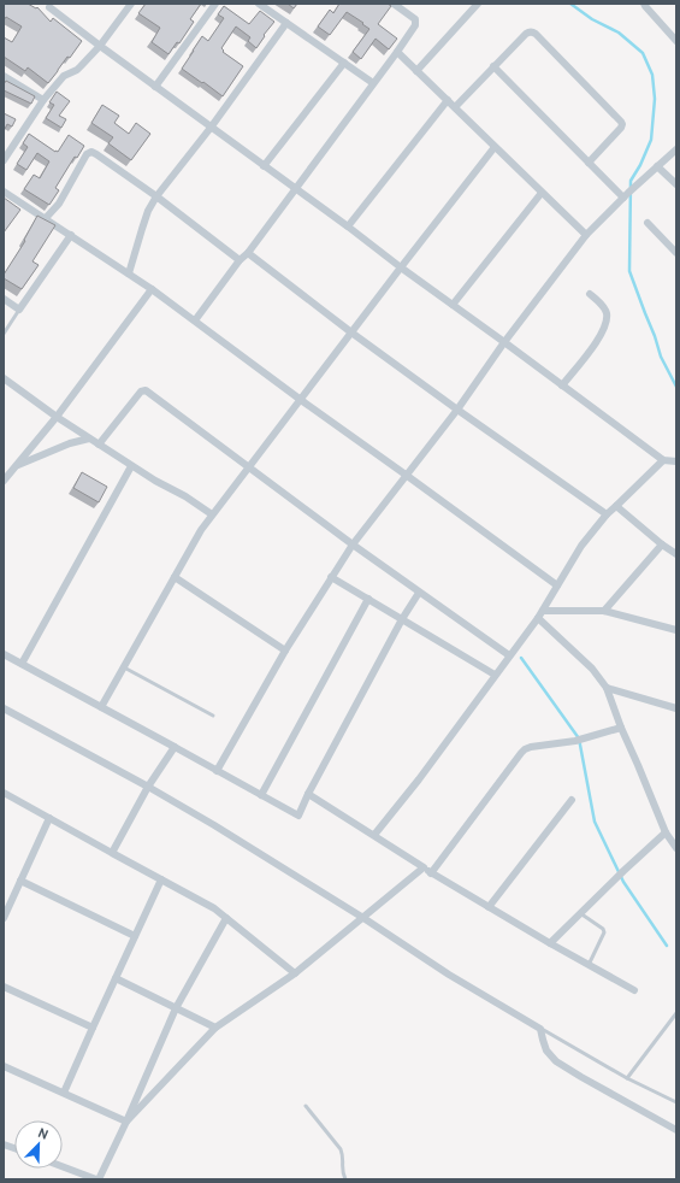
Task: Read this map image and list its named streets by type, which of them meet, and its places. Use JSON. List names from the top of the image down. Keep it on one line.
{"north":"top right"}
